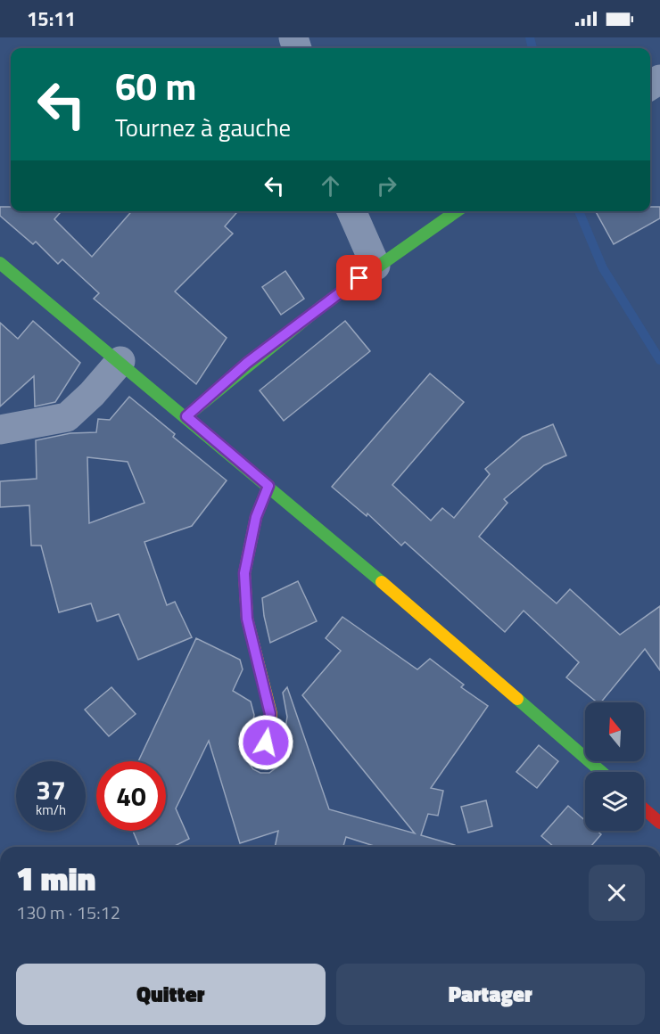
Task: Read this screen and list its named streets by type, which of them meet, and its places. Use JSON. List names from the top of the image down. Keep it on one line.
{"north":"top","page":{"status":"15:11","turn":["60 m","Tournez à gauche"],"speed":"37 km/h","limit":"40","heading":["1 min","130 m · 15:12"],"buttons":["Quitter","Partager"]}}
